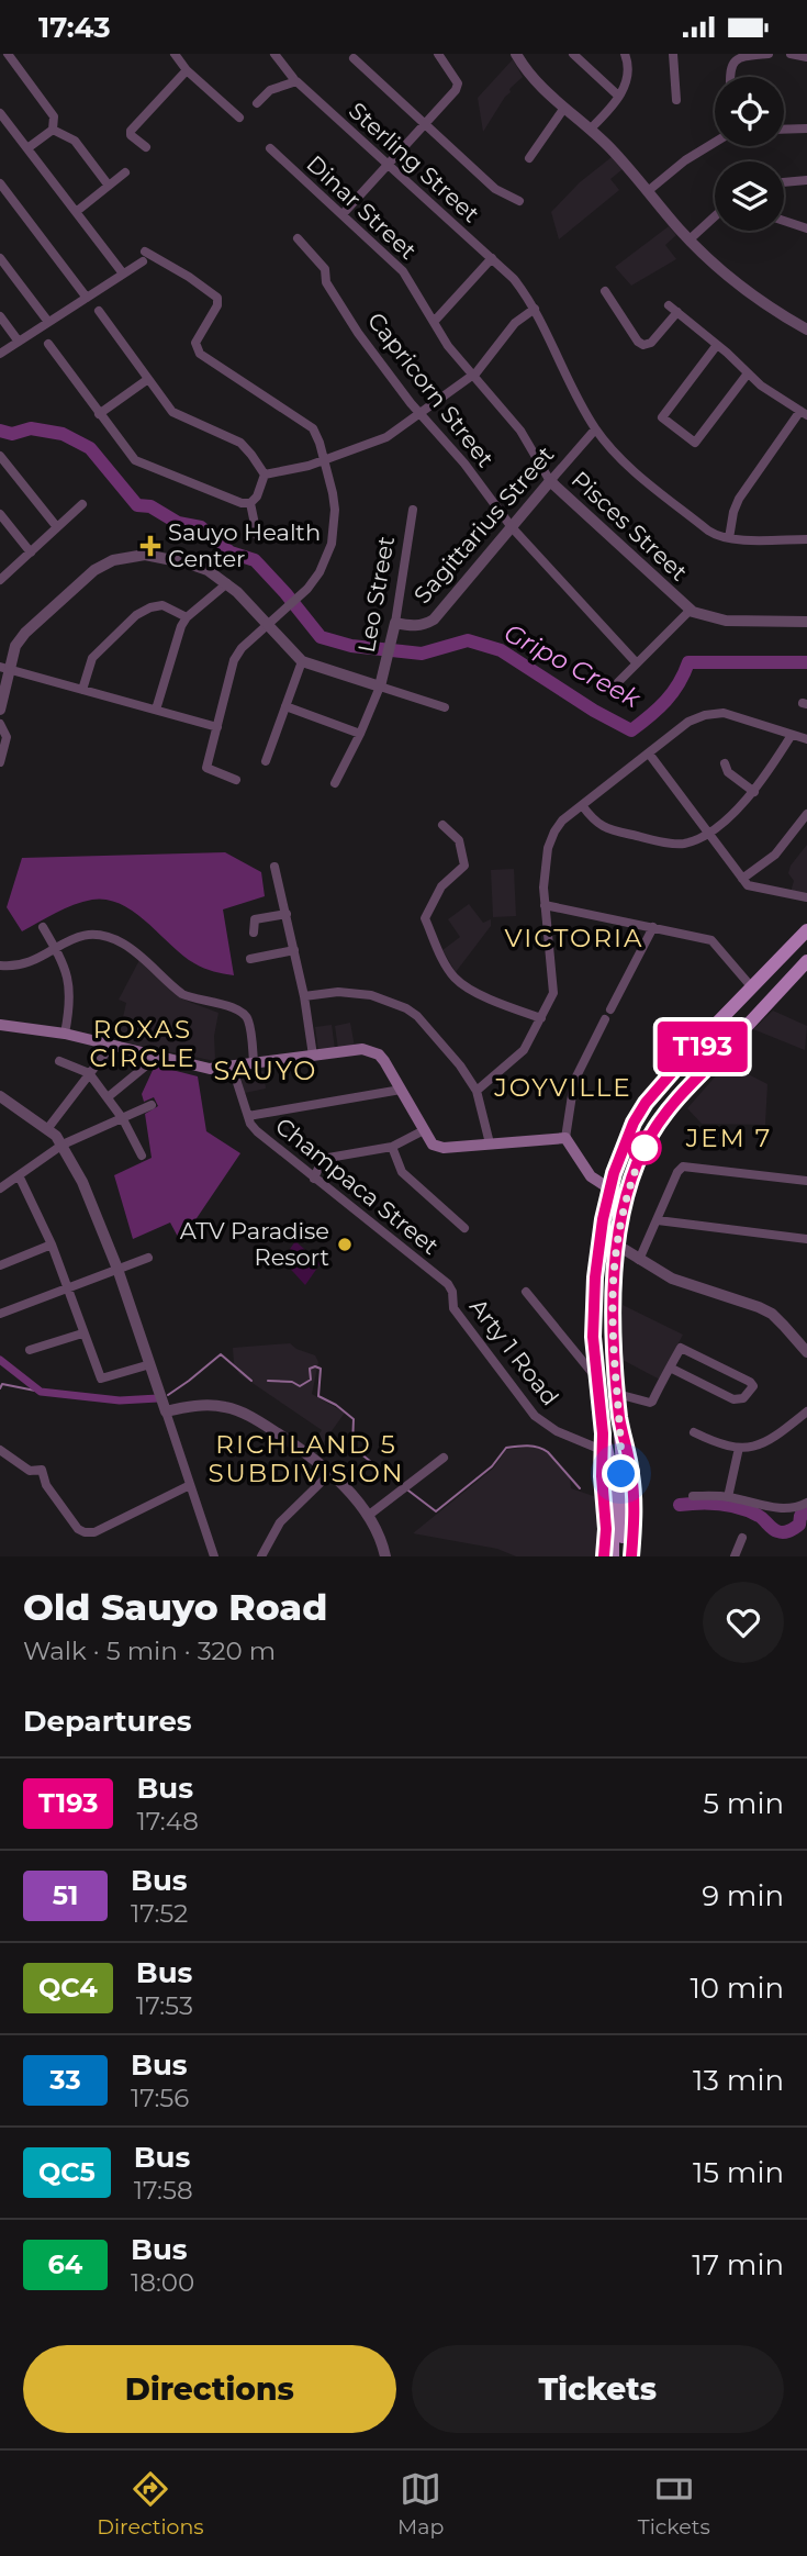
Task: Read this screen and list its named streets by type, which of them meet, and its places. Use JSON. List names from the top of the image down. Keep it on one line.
{"streets":{"street":["Sterling Street","Dinar Street","Capricorn Street","Sagittarius Street","Pisces Street","Leo Street","Champaca Street","Arty 1 Road"]},"crossings":[["Sterling Street","Sagittarius Street"],["Dinar Street","Pisces Street"],["Capricorn Street","Sagittarius Street"],["Sagittarius Street","Pisces Street"],["Sagittarius Street","Leo Street"],["Champaca Street","Arty 1 Road"]],"districts":["VICTORIA","ROXAS CIRCLE","SAUYO","JOYVILLE","JEM 7","RICHLAND 5 SUBDIVISION"],"water":["Gripo Creek"],"places":{"health":["Sauyo Health Center"],"other":["ATV Paradise Resort"]},"lines":["bus line T193"],"page":{"status":"17:43","on_map":"T193","heading":[["Old Sauyo Road","Walk · 5 min · 320 m"],"Departures"],"list":[{"mark":"T193","name":"Bus","note":"17:48","value":"5 min"},{"mark":"51","name":"Bus","note":"17:52","value":"9 min"},{"mark":"QC4","name":"Bus","note":"17:53","value":"10 min"},{"mark":"33","name":"Bus","note":"17:56","value":"13 min"},{"mark":"QC5","name":"Bus","note":"17:58","value":"15 min"},{"mark":"64","name":"Bus","note":"18:00","value":"17 min"}],"buttons":["Directions","Tickets"],"tabs":["Directions","Map","Tickets"]}}
